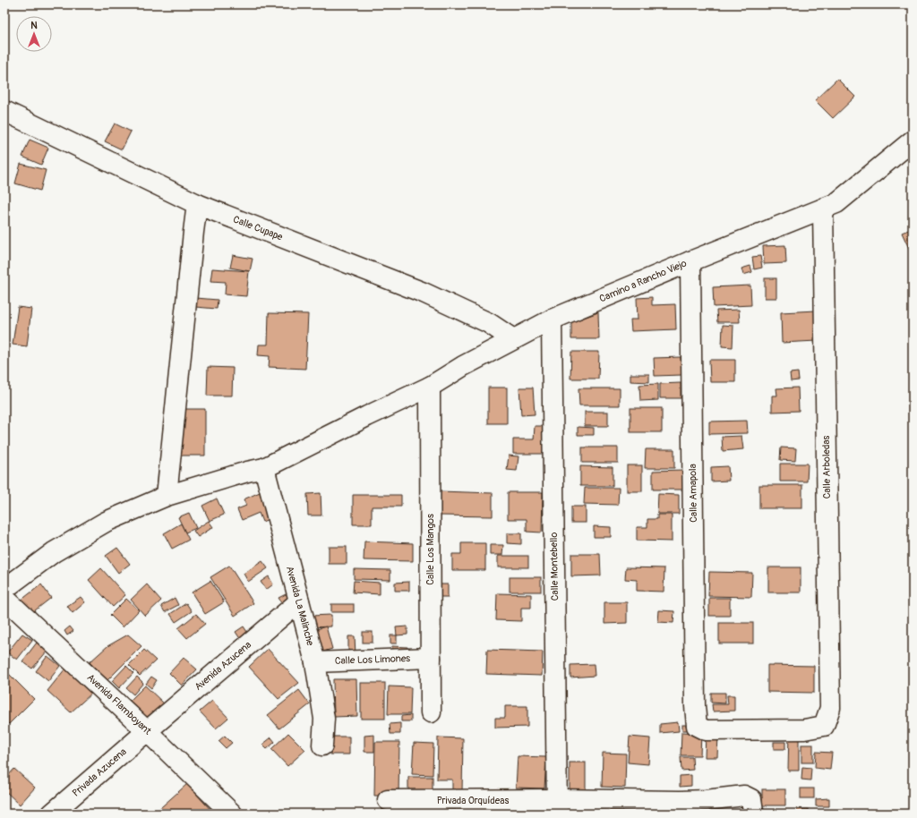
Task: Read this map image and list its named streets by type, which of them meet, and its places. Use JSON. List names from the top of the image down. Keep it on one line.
{"streets":{"street":["Calle Cupape","Camino a Rancho Viejo","Calle Arboledas","Calle Amapola","Calle Los Mangos","Calle Montebello","Avenida La Malinche","Calle Los Limones","Avenida Azucena","Avenida Flamboyant","Privada Azucena","Privada Orquídeas"]},"crossings":[["Calle Cupape","Camino a Rancho Viejo"],["Camino a Rancho Viejo","Calle Arboledas"],["Camino a Rancho Viejo","Calle Amapola"],["Camino a Rancho Viejo","Calle Los Mangos"],["Camino a Rancho Viejo","Calle Montebello"],["Camino a Rancho Viejo","Avenida La Malinche"],["Calle Arboledas","Calle Amapola"],["Calle Los Mangos","Calle Los Limones"],["Calle Montebello","Privada Orquídeas"],["Avenida La Malinche","Calle Los Limones"],["Avenida La Malinche","Avenida Azucena"],["Avenida Azucena","Avenida Flamboyant"],["Avenida Azucena","Privada Azucena"],["Avenida Flamboyant","Privada Azucena"]],"north":"top"}
